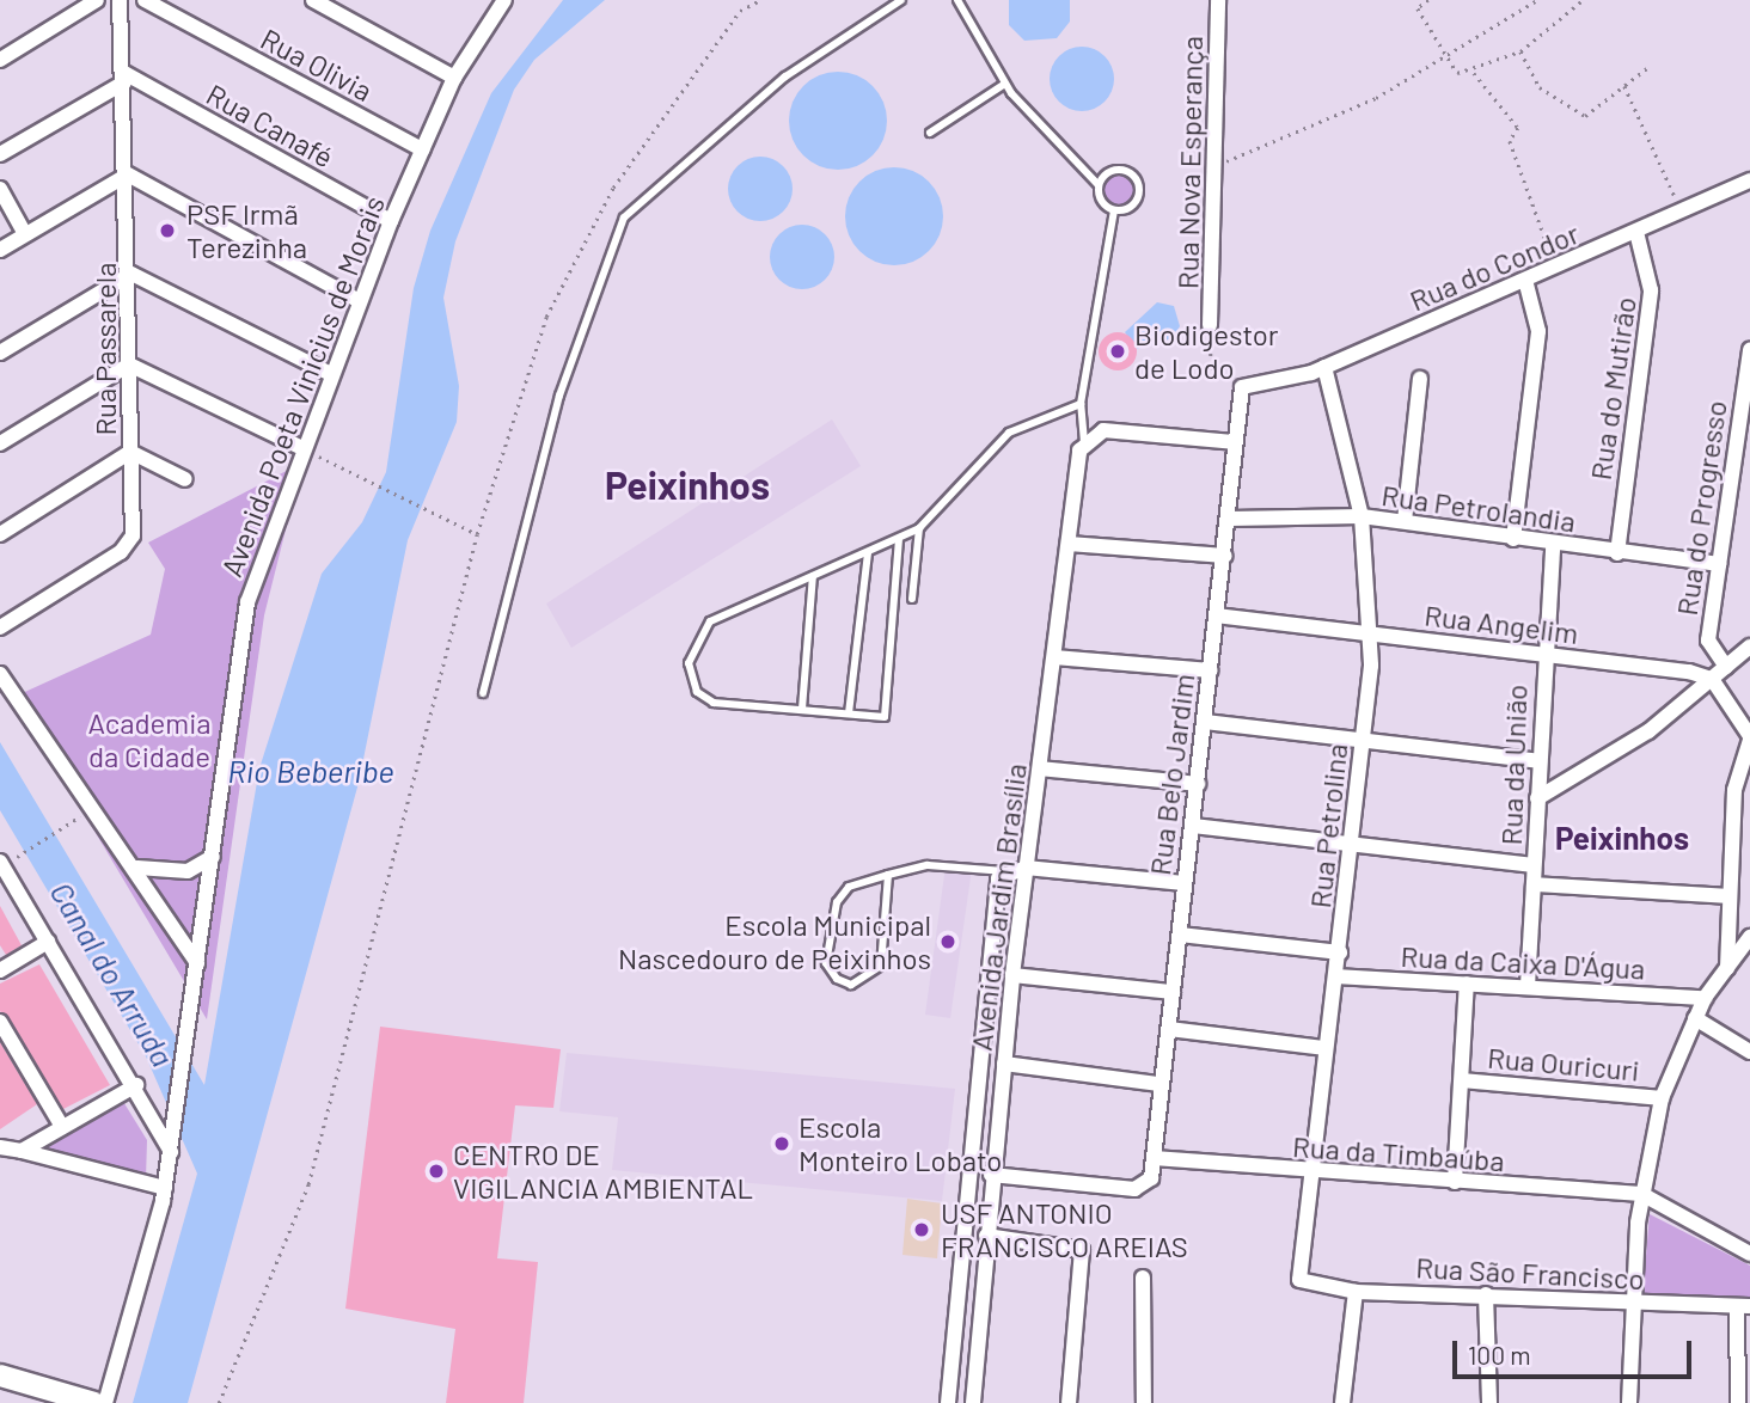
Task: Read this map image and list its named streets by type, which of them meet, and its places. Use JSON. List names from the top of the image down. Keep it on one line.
{"streets":{"street":["Rua Olivia","Rua Canafé","Rua Nova Esperança","Rua do Condor","Rua Passarela","Avenida Poeta Vinicius de Morais","Rua do Mutirão","Rua Petrolandia","Rua do Progresso","Rua Angelim","Rua da União","Rua Belo Jardim","Rua Petrolina","Avenida Jardim Brasília","Rua da Caixa D'Água","Rua Ouricuri","Rua da Timbaúba","Rua São Francisco"]},"crossings":[["Rua Olivia","Avenida Poeta Vinicius de Morais"],["Rua Canafé","Rua Passarela"],["Rua Canafé","Avenida Poeta Vinicius de Morais"],["Rua do Condor","Rua do Mutirão"],["Rua do Condor","Rua Belo Jardim"],["Rua do Condor","Rua Petrolina"],["Rua do Mutirão","Rua Petrolandia"],["Rua Petrolandia","Rua do Progresso"],["Rua Petrolandia","Rua da União"],["Rua Petrolandia","Rua Belo Jardim"],["Rua Petrolandia","Rua Petrolina"],["Rua Angelim","Rua da União"],["Rua Angelim","Rua Belo Jardim"],["Rua Angelim","Rua Petrolina"],["Rua da União","Rua da Caixa D'Água"],["Rua Belo Jardim","Avenida Jardim Brasília"],["Rua Belo Jardim","Rua da Timbaúba"],["Rua Petrolina","Rua da Caixa D'Água"],["Rua Petrolina","Rua da Timbaúba"],["Rua Petrolina","Rua São Francisco"]],"districts":["Peixinhos","Peixinhos"],"water":["Rio Beberibe","Canal do Arruda"],"parks":["Academia da Cidade"],"places":["PSF Irmã Terezinha","Biodigestor de Lodo","Escola Municipal Nascedouro de Peixinhos","Escola Monteiro Lobato","CENTRO DE VIGILANCIA AMBIENTAL","USF ANTONIO FRANCISCO AREIAS"],"scale_bar":"100 m"}
